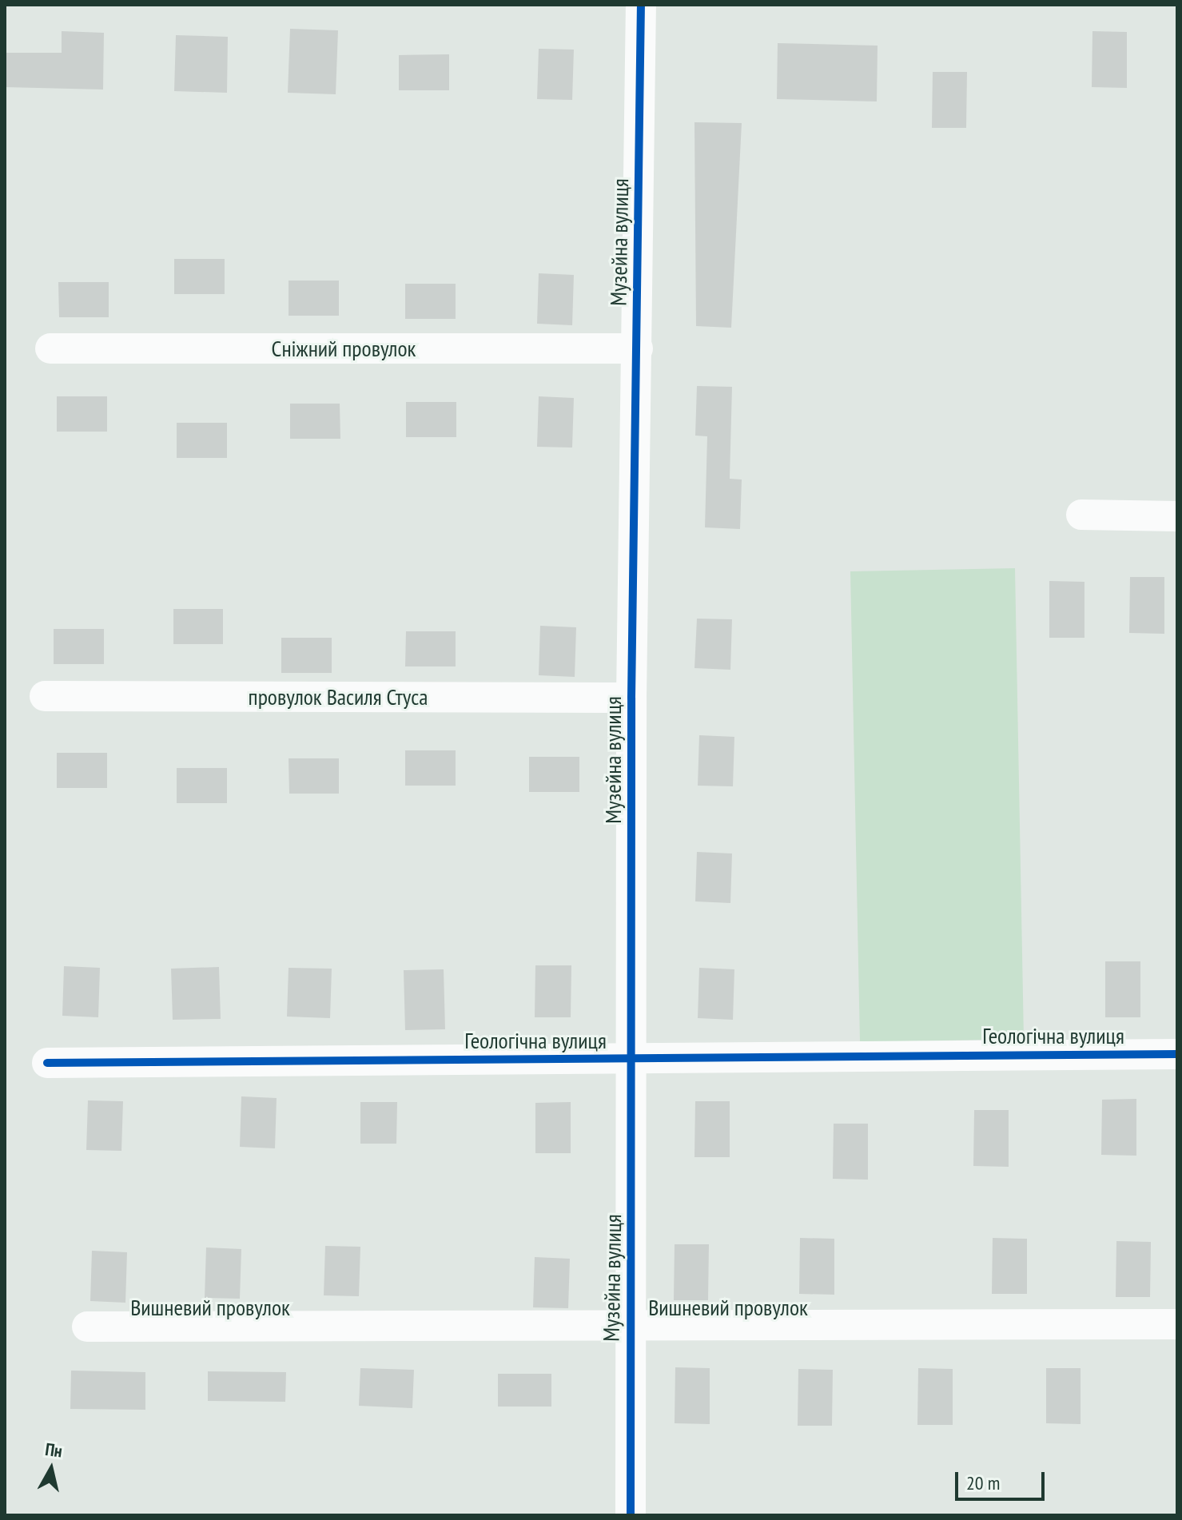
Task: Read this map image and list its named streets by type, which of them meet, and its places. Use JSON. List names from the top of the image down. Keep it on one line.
{"streets":{"street":["Музейна вулиця","Сніжний провулок","провулок Василя Стуса","Геологічна вулиця","Вишневий провулок"]},"crossings":[["Музейна вулиця","Сніжний провулок"],["Музейна вулиця","провулок Василя Стуса"],["Музейна вулиця","Геологічна вулиця"],["Музейна вулиця","Вишневий провулок"]],"scale_bar":"20 m","north":"top"}
